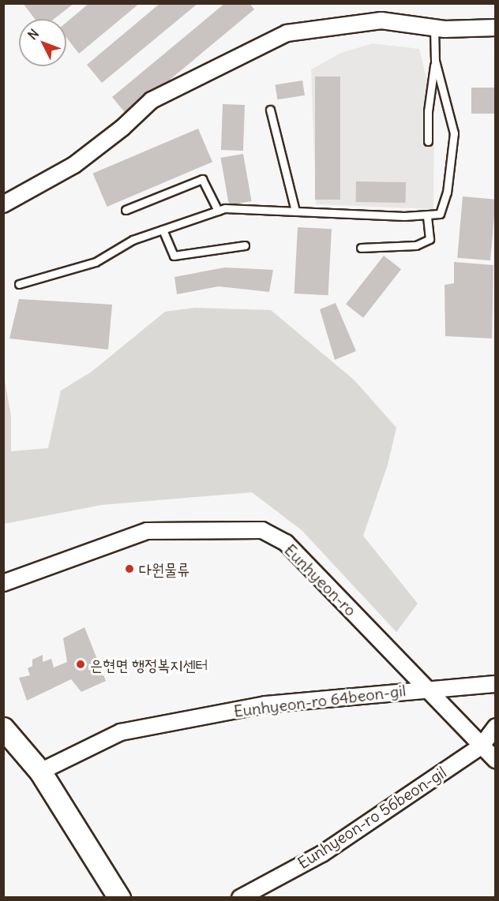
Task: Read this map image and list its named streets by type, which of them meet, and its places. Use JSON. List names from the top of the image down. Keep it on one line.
{"streets":{"street":["Eunhyeon-ro","Eunhyeon-ro 64beon-gil","Eunhyeon-ro 56beon-gil"]},"crossings":[["Eunhyeon-ro","Eunhyeon-ro 64beon-gil"],["Eunhyeon-ro","Eunhyeon-ro 56beon-gil"]],"places":["다원물류","은현면 행정복지센터"],"north":"top left"}
